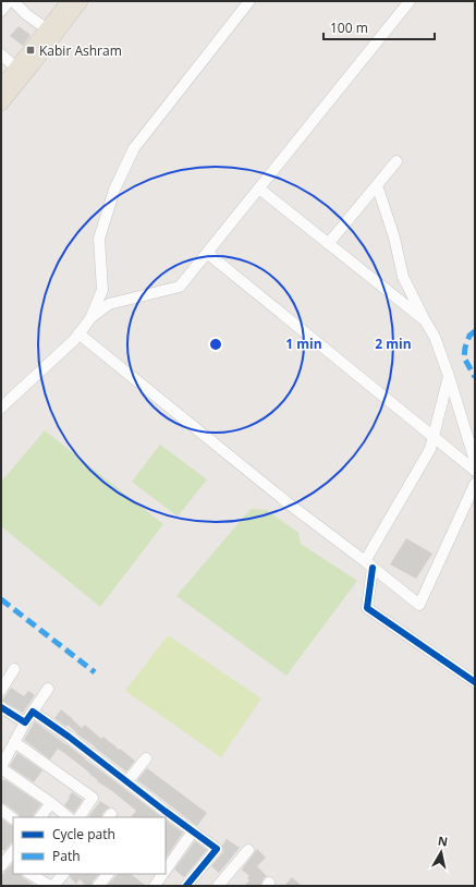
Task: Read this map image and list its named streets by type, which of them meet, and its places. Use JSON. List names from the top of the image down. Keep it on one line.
{"places":{"transit":["Kabir Ashram"]},"legend":["Cycle path","Path"],"scale_bar":"100 m","north":"top","rings":["1 min","2 min"]}
